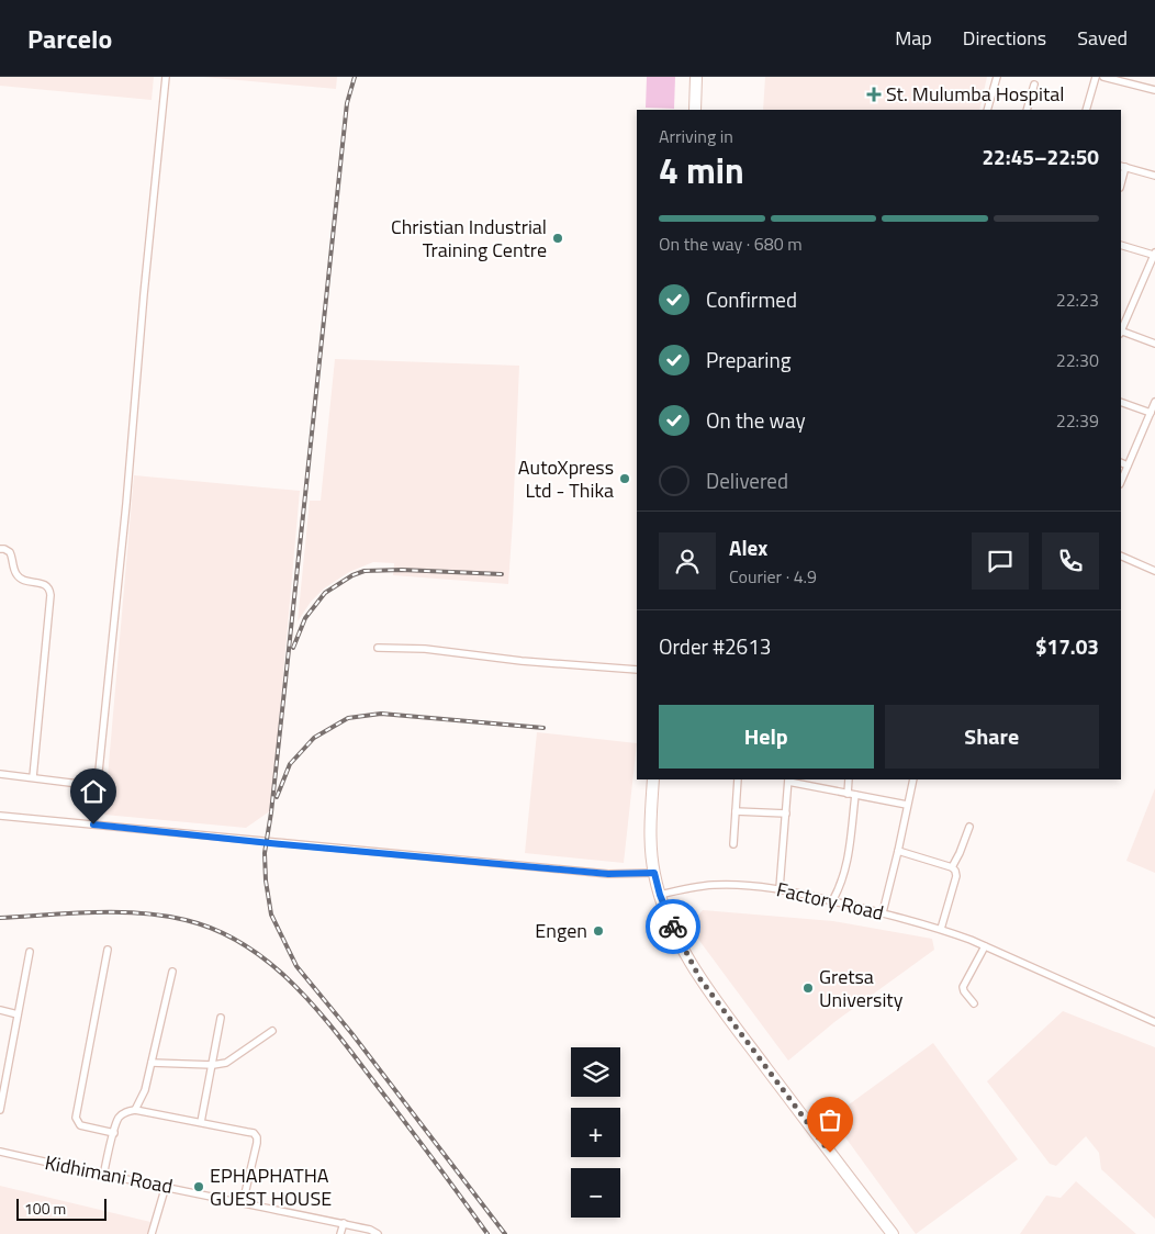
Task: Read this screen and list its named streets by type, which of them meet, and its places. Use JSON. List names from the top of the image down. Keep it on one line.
{"streets":{"street":["Factory Road","Kidhimani Road"]},"places":{"health":["St. Mulumba Hospital"],"other":["Christian Industrial Training Centre","AutoXpress Ltd - Thika","Engen","Gretsa University","EPHAPHATHA GUEST HOUSE"]},"scale_bar":"100 m","page":{"header":"Parcelo","nav":["Map","Directions","Saved"],"heading":["4 min","Arriving in","22:45–22:50"],"panel":["Alex","Courier · 4.9","Order #2613","$17.03"],"bar":"On the way · 680 m","list":[["Confirmed","22:23"],["Preparing","22:30"],["On the way","22:39"],"Delivered"],"buttons":["Help","Share"],"map_buttons":["+","−"],"scale":"100 m"}}
